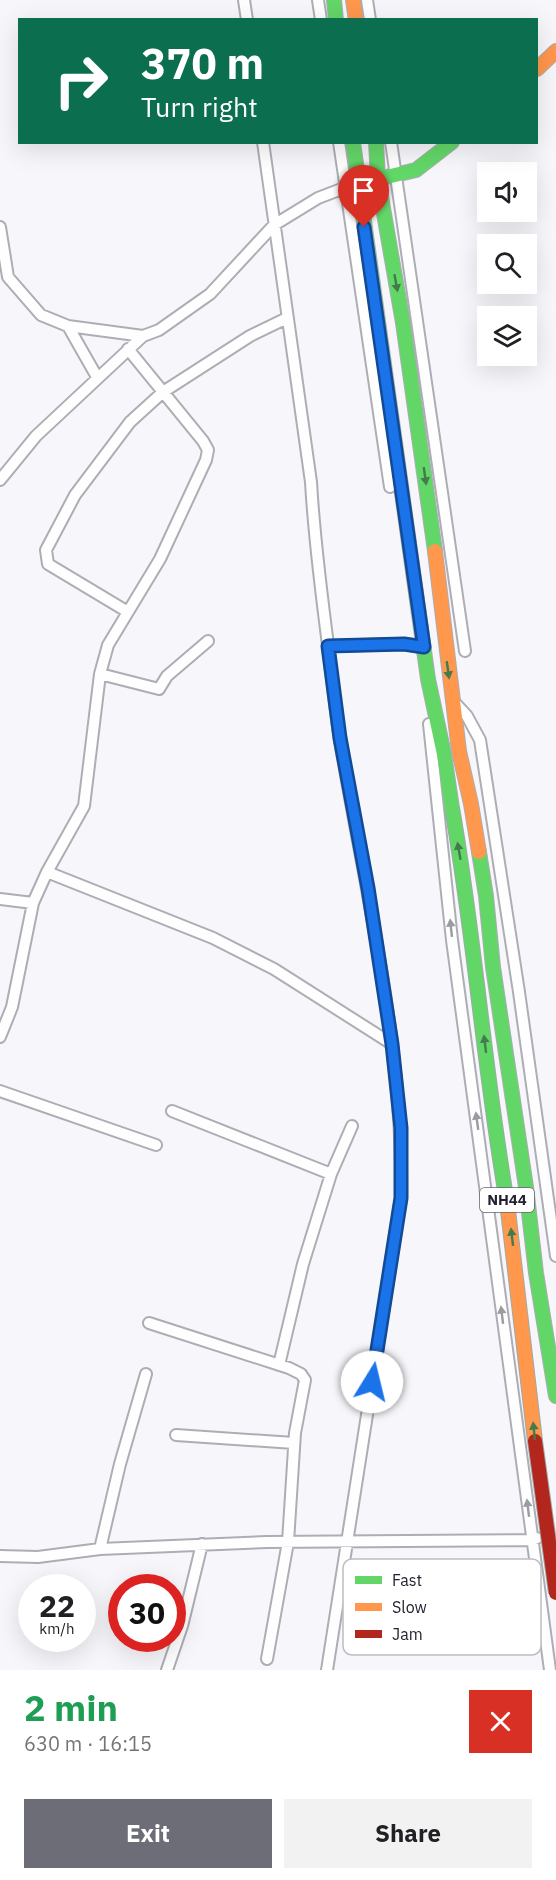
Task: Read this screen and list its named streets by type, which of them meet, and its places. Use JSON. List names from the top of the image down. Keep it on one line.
{"streets":{"main road":["NH44"]},"legend":["Fast","Slow","Jam"],"page":{"turn":["370 m","Turn right"],"speed":"22 km/h","limit":"30","heading":["2 min","630 m · 16:15"],"buttons":["Exit","Share"]}}
